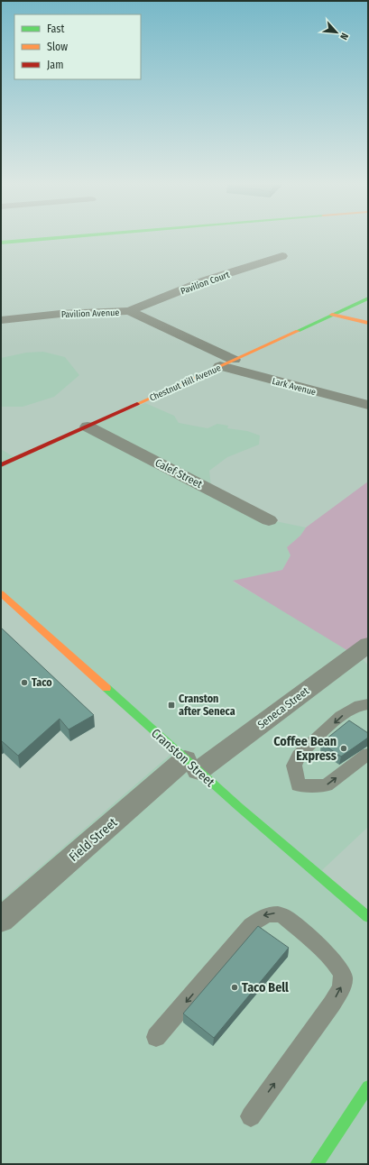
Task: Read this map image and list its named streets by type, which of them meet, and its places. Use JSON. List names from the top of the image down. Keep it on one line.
{"streets":{"street":["Pavilion Court","Pavilion Avenue","Chestnut Hill Avenue","Lark Avenue","Calef Street","Seneca Street","Cranston Street","Field Street"]},"crossings":[["Pavilion Court","Pavilion Avenue"],["Pavilion Avenue","Chestnut Hill Avenue"],["Chestnut Hill Avenue","Lark Avenue"],["Chestnut Hill Avenue","Calef Street"],["Seneca Street","Cranston Street"],["Seneca Street","Field Street"],["Cranston Street","Field Street"]],"places":{"other":["Taco","Coffee Bean Express","Taco Bell"],"transit":["Cranston after Seneca"]},"legend":["Fast","Slow","Jam"],"north":"bottom right"}
